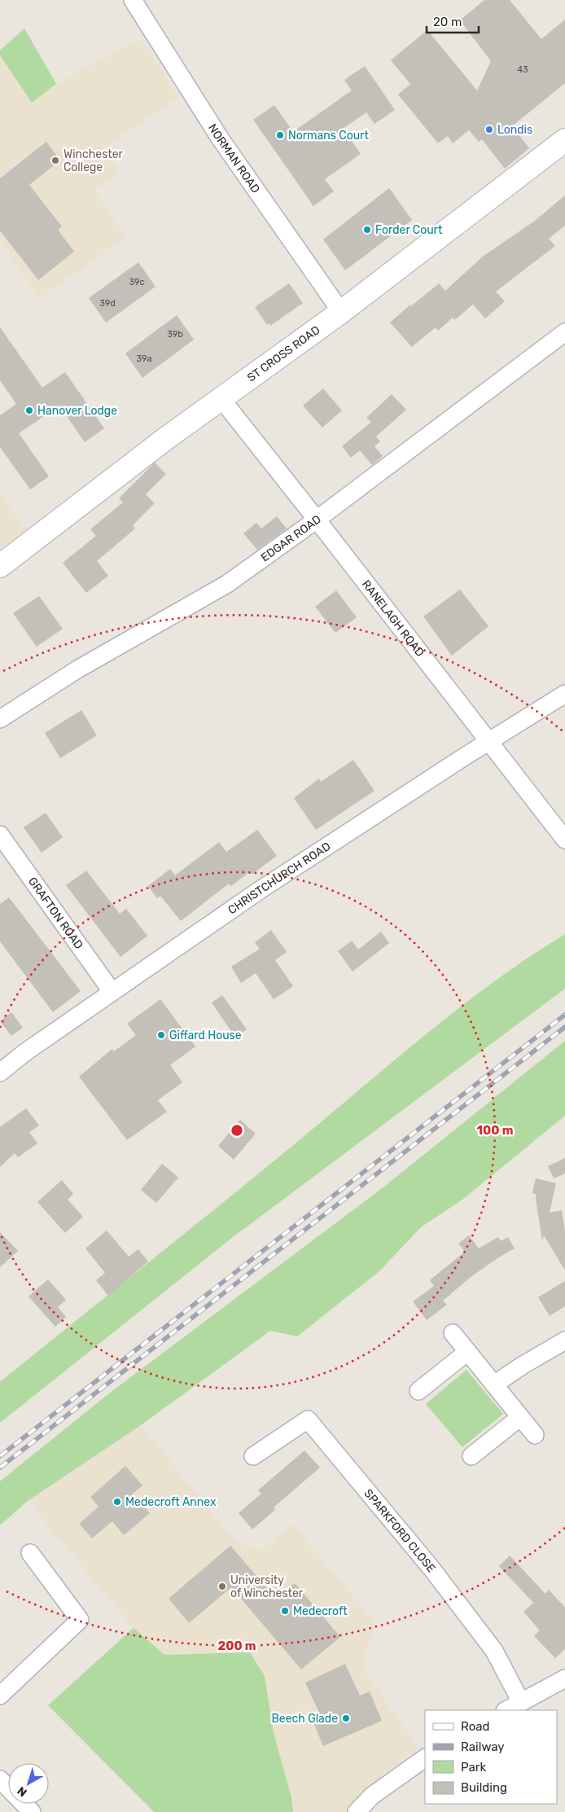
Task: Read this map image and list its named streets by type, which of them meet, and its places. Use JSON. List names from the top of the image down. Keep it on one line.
{"streets":{"main road":["ST CROSS ROAD"],"street":["NORMAN ROAD","EDGAR ROAD","RANELAGH ROAD","CHRISTCHURCH ROAD","GRAFTON ROAD","SPARKFORD CLOSE"]},"crossings":[["NORMAN ROAD","ST CROSS ROAD"],["ST CROSS ROAD","RANELAGH ROAD"],["EDGAR ROAD","RANELAGH ROAD"],["RANELAGH ROAD","CHRISTCHURCH ROAD"],["CHRISTCHURCH ROAD","GRAFTON ROAD"]],"places":["Londis","Normans Court","Winchester College","Forder Court","Hanover Lodge","Giffard House","Medecroft Annex","University of Winchester","Medecroft","Beech Glade"],"house_numbers":["43","39c","39d","39b","39a"],"legend":["Road","Railway","Park","Building"],"scale_bar":"20 m","north":"bottom left","rings":["100 m","200 m"]}
